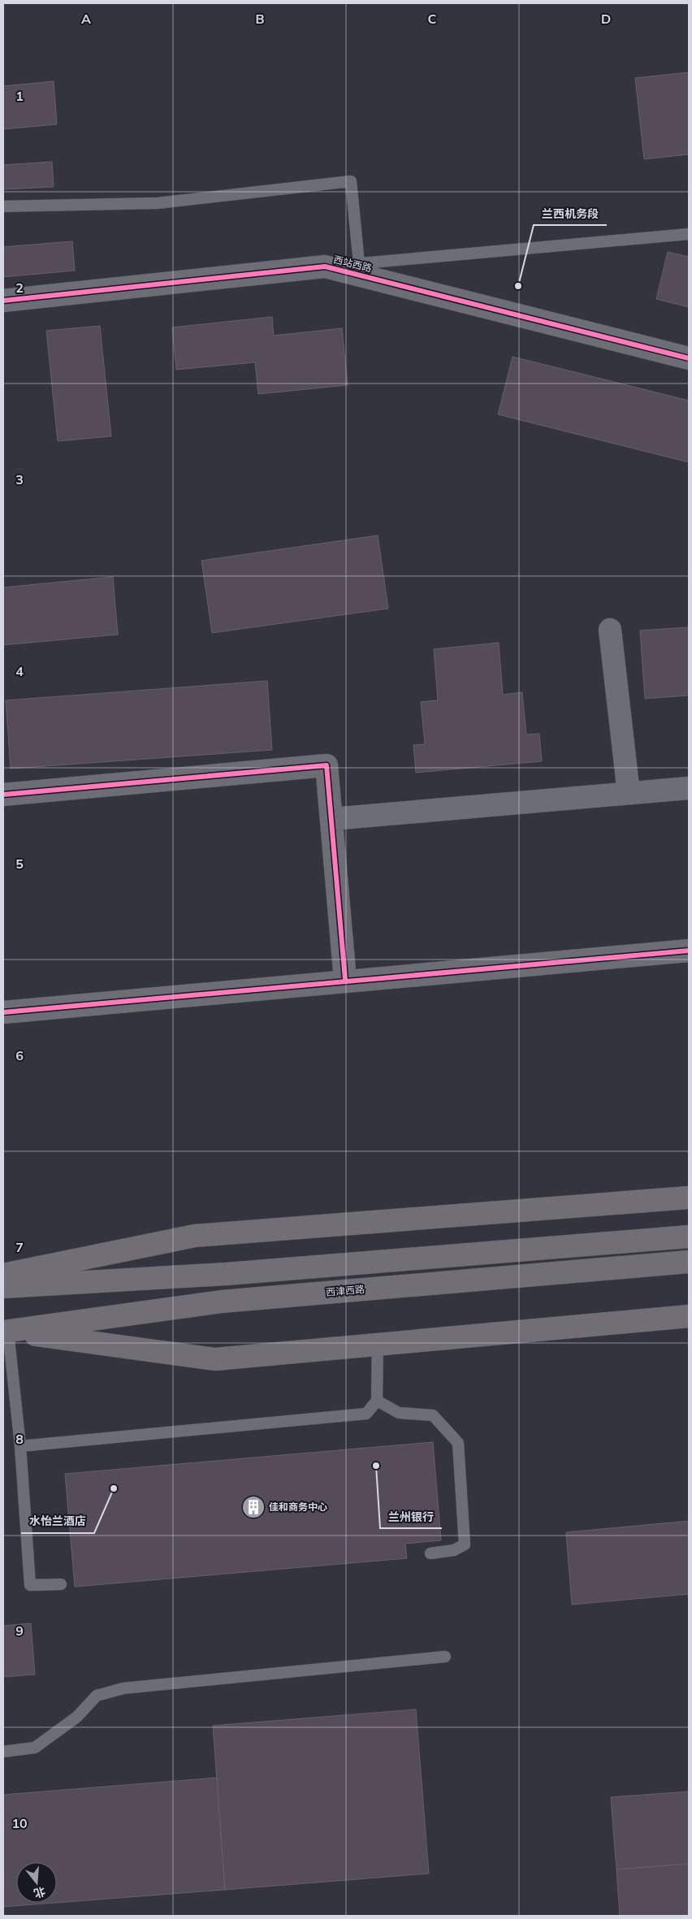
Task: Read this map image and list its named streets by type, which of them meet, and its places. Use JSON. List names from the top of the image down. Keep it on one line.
{"streets":{"main road":["西津西路"],"street":["西站西路"]},"places":{"other":["兰西机务段","兰州银行","水怡兰酒店"],"building":["佳和商务中心"]},"north":"bottom","grid":{"columns":["A","B","C","D"],"rows":["1","2","3","4","5","6","7","8","9","10"]}}
